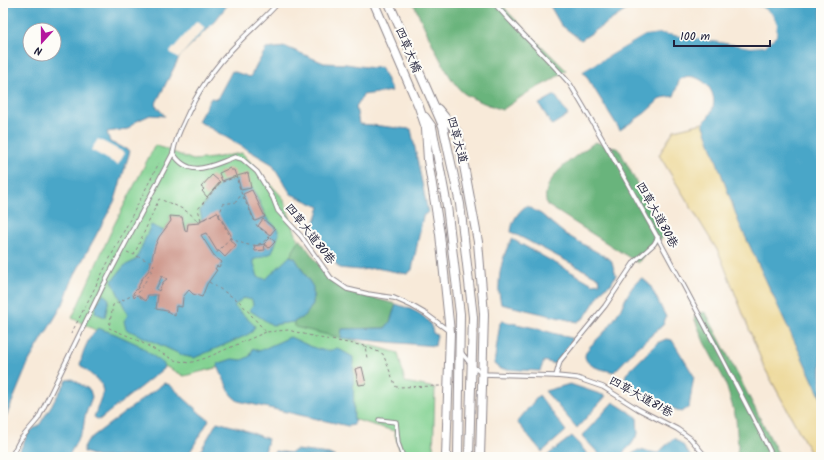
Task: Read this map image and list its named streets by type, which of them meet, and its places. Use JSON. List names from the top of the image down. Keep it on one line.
{"streets":{"street":["四草大橋","四草大道"],"lane":["四草大道80巷","四草大道81巷"]},"crossings":[["四草大橋","四草大道"],["四草大道","四草大道81巷"]],"scale_bar":"100 m","north":"bottom"}
